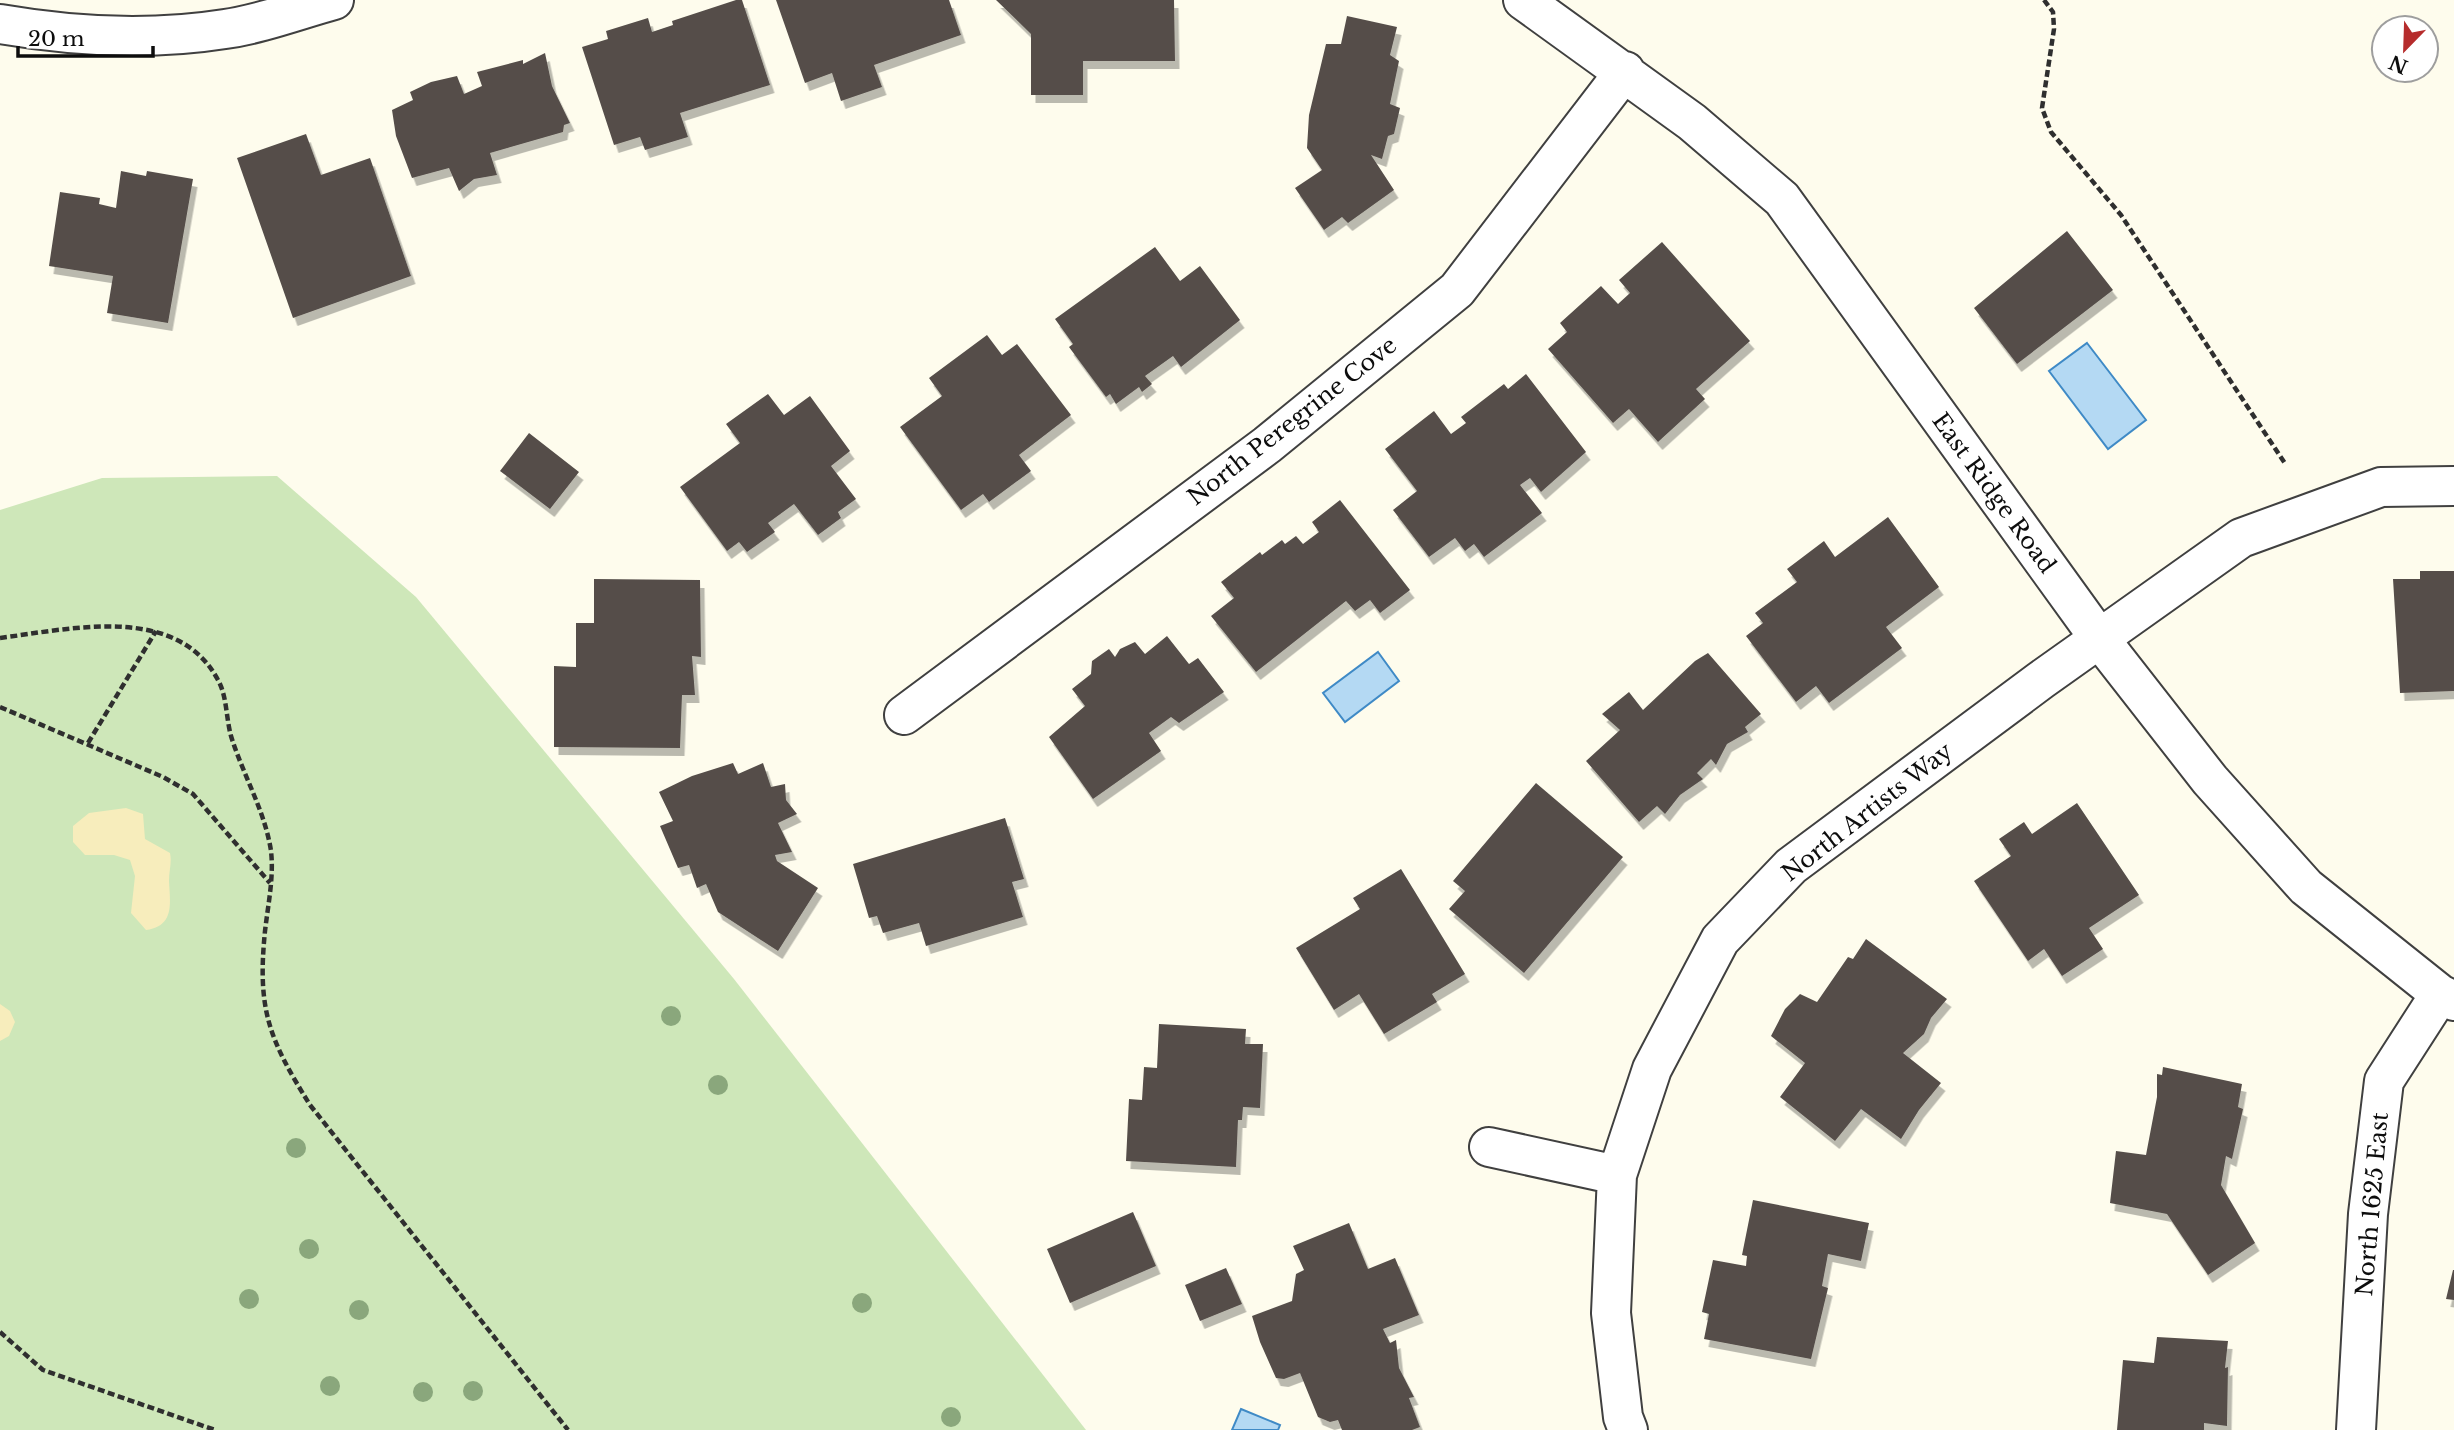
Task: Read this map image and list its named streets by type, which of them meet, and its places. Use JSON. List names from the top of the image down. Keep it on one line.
{"streets":{"street":["North Peregrine Cove","East Ridge Road","North Artists Way","North 1625 East"]},"crossings":[["North Peregrine Cove","East Ridge Road"],["East Ridge Road","North Artists Way"],["East Ridge Road","North 1625 East"]],"scale_bar":"20 m","north":"bottom left"}
